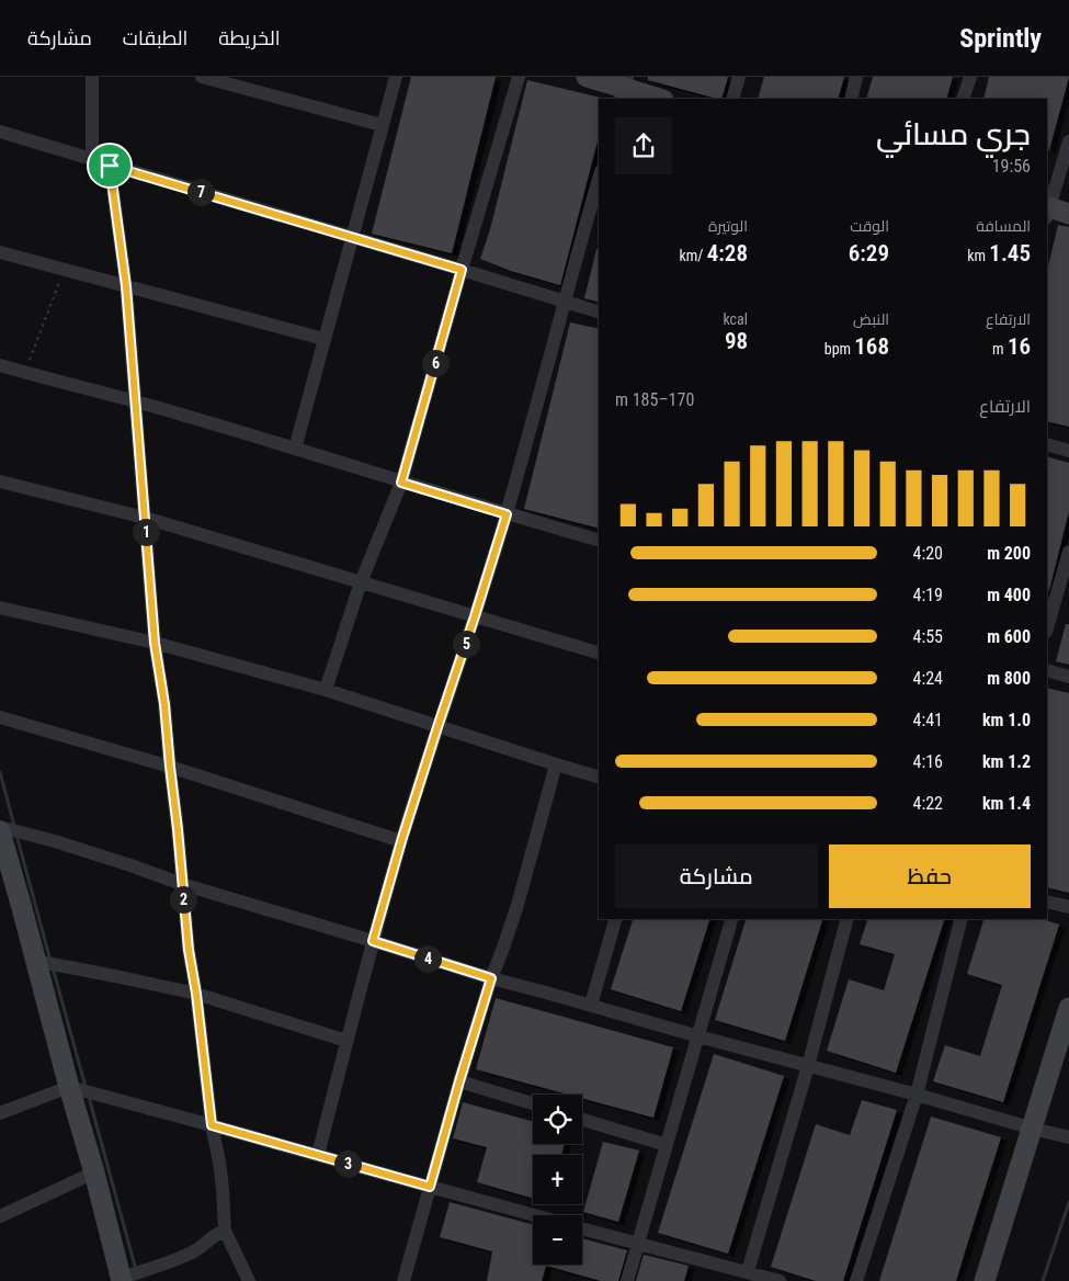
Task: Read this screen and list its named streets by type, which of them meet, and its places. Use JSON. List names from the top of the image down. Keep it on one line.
{"page":{"header":"Sprintly","nav":["الخريطة","الطبقات","مشاركة"],"heading":["جري مسائي","19:56"],"pins":["7","6","1","5","2","4","3"],"stats":[["المسافة","1.45 km"],["الوقت","6:29"],["الوتيرة","4:28 /km"],["الارتفاع","16 m"],["النبض","168 bpm"],["kcal","98"]],"chart":["الارتفاع","170–185 m"],"list":[{"name":"200 m","note":"4:20"},{"name":"400 m","note":"4:19"},{"name":"600 m","note":"4:55"},{"name":"800 m","note":"4:24"},{"name":"1.0 km","note":"4:41"},{"name":"1.2 km","note":"4:16"},{"name":"1.4 km","note":"4:22"}],"buttons":["حفظ","مشاركة"],"map_buttons":["+","−"]}}
